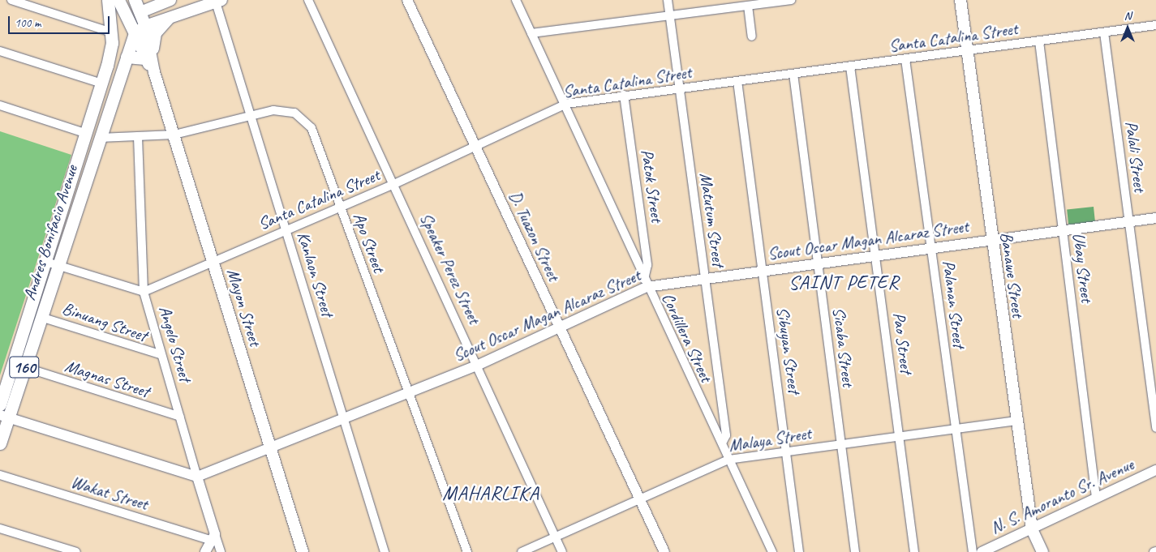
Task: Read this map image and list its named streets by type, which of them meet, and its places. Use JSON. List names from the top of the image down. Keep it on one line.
{"streets":{"main road":["Andres Bonifacio Avenue","Banawe Street","Mayon Street","160"],"street":["Santa Catalina Street","Palali Street","Patok Street","Matutum Street","D. Tuazon Street","Scout Oscar Magan Alcaraz Street","Apo Street","Ubay Street","Speaker Perez Street","Kanlaon Street","Palanan Street","Binuang Street","Cordillera Street","Pao Street","Angelo Street","Sicaba Street","Sibuyan Street","Magnas Street","Malaya Street","Wakat Street","N. S. Amoranto Sr. Avenue"]},"crossings":[["Santa Catalina Street","Palali Street"],["Santa Catalina Street","Patok Street"],["Santa Catalina Street","Matutum Street"],["Santa Catalina Street","D. Tuazon Street"],["Santa Catalina Street","Apo Street"],["Santa Catalina Street","Ubay Street"],["Santa Catalina Street","Speaker Perez Street"],["Santa Catalina Street","Kanlaon Street"],["Santa Catalina Street","Banawe Street"],["Santa Catalina Street","Palanan Street"],["Santa Catalina Street","Mayon Street"],["Santa Catalina Street","Cordillera Street"],["Santa Catalina Street","Pao Street"],["Santa Catalina Street","Angelo Street"],["Santa Catalina Street","Sicaba Street"],["Santa Catalina Street","Sibuyan Street"],["Palali Street","Scout Oscar Magan Alcaraz Street"],["Patok Street","Scout Oscar Magan Alcaraz Street"],["Patok Street","Cordillera Street"],["Matutum Street","Scout Oscar Magan Alcaraz Street"],["Matutum Street","Cordillera Street"],["Andres Bonifacio Avenue","Apo Street"],["Andres Bonifacio Avenue","Mayon Street"],["Andres Bonifacio Avenue","Binuang Street"],["Andres Bonifacio Avenue","Magnas Street"],["D. Tuazon Street","Scout Oscar Magan Alcaraz Street"],["D. Tuazon Street","Malaya Street"],["Scout Oscar Magan Alcaraz Street","Apo Street"],["Scout Oscar Magan Alcaraz Street","Ubay Street"],["Scout Oscar Magan Alcaraz Street","Speaker Perez Street"],["Scout Oscar Magan Alcaraz Street","Kanlaon Street"],["Scout Oscar Magan Alcaraz Street","Banawe Street"],["Scout Oscar Magan Alcaraz Street","Palanan Street"],["Scout Oscar Magan Alcaraz Street","Mayon Street"],["Scout Oscar Magan Alcaraz Street","Cordillera Street"],["Scout Oscar Magan Alcaraz Street","Pao Street"],["Scout Oscar Magan Alcaraz Street","Angelo Street"],["Scout Oscar Magan Alcaraz Street","Sicaba Street"],["Scout Oscar Magan Alcaraz Street","Sibuyan Street"],["Apo Street","Kanlaon Street"],["Apo Street","Mayon Street"],["Apo Street","Angelo Street"],["Ubay Street","N. S. Amoranto Sr. Avenue"],["Speaker Perez Street","Malaya Street"],["Banawe Street","Malaya Street"],["Banawe Street","N. S. Amoranto Sr. Avenue"],["Palanan Street","Malaya Street"],["Binuang Street","Angelo Street"],["Cordillera Street","Malaya Street"],["Pao Street","Malaya Street"],["Angelo Street","Magnas Street"],["Angelo Street","Wakat Street"],["Sicaba Street","Malaya Street"],["Sibuyan Street","Malaya Street"]],"districts":["SAINT PETER","MAHARLIKA"],"scale_bar":"100 m","north":"top"}
